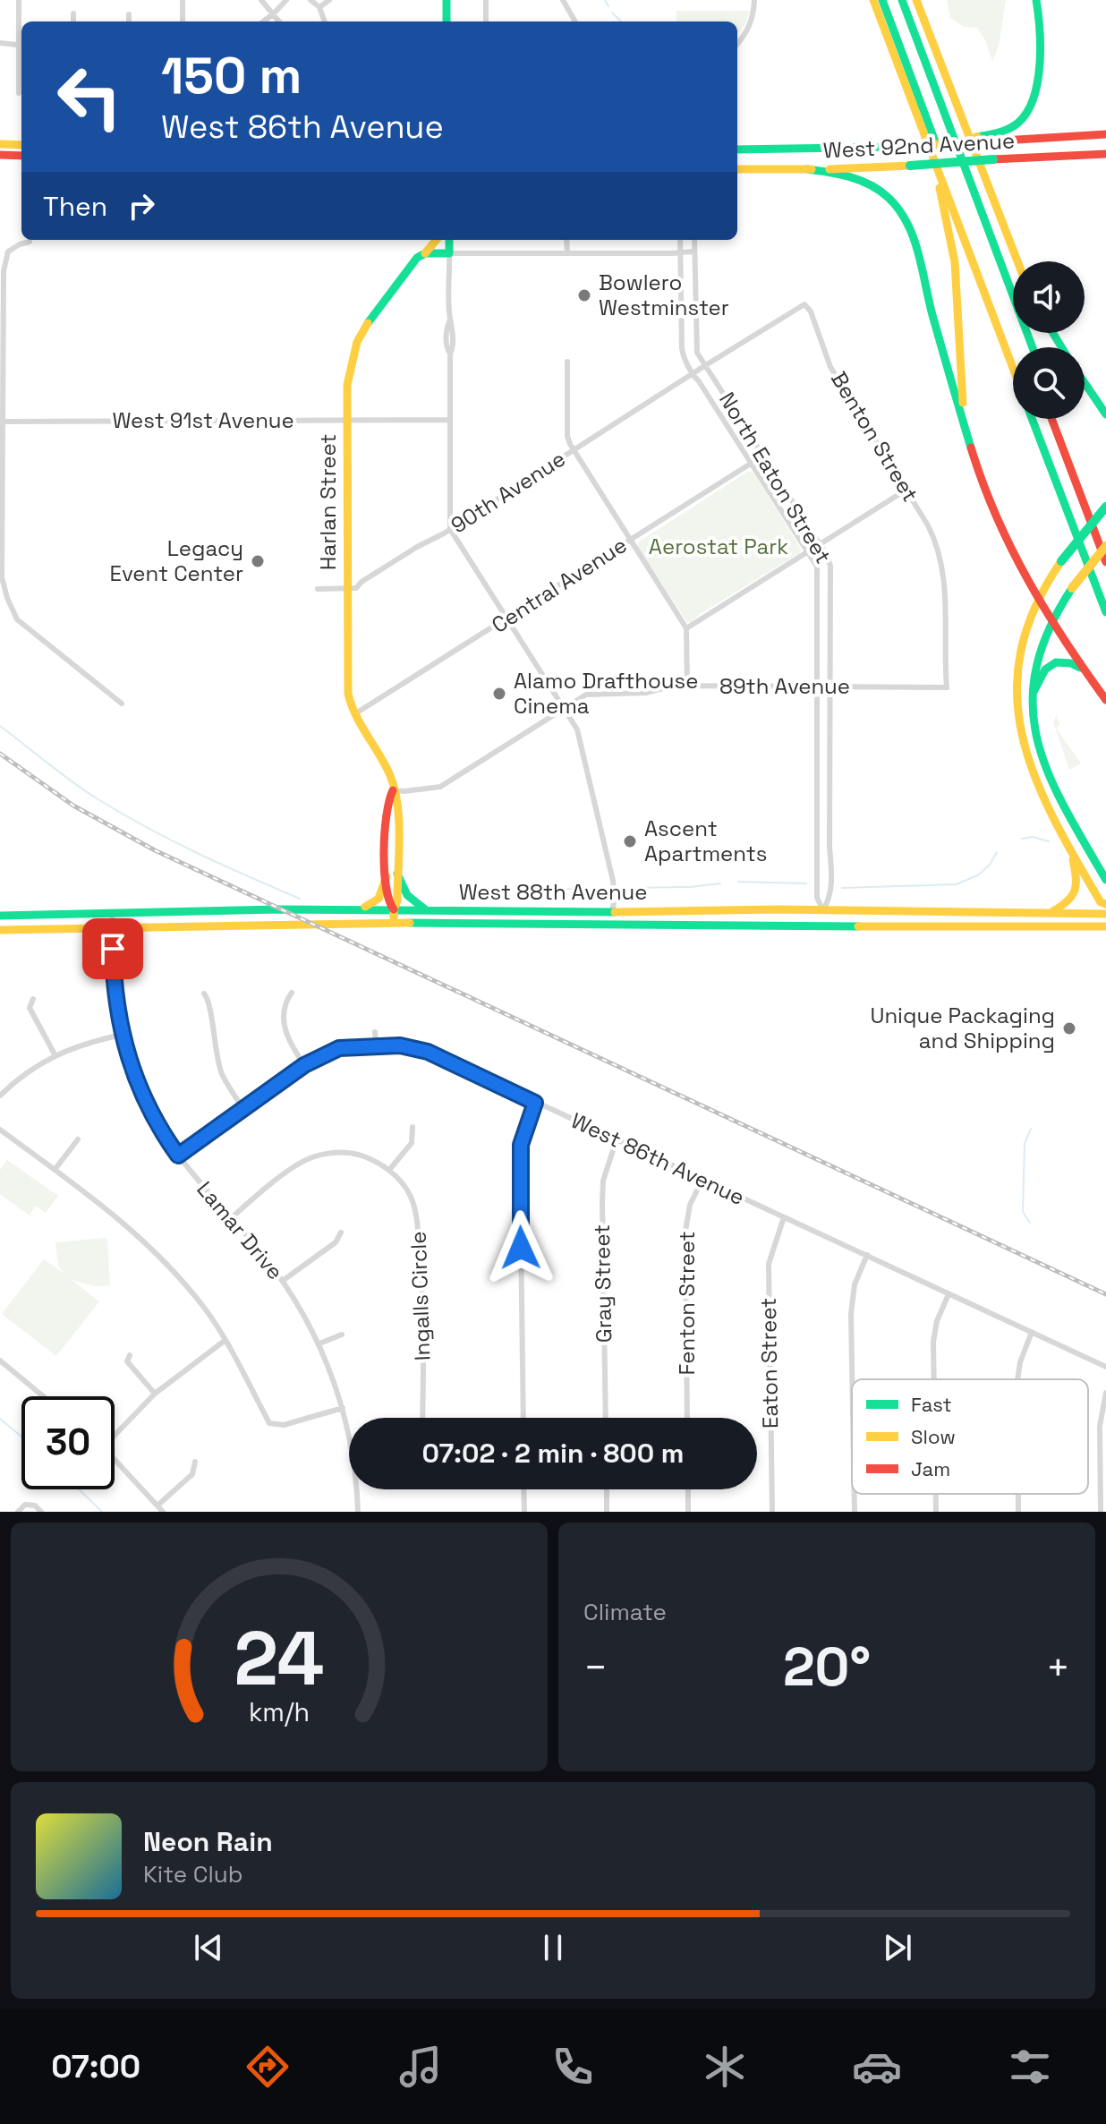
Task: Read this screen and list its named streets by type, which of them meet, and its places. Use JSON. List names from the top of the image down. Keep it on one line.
{"streets":{"main road":["West 92nd Avenue","Harlan Street","West 88th Avenue"],"street":["West 91st Avenue","Benton Street","North Eaton Street","90th Avenue","Central Avenue","89th Avenue","West 86th Avenue","Lamar Drive","Gray Street","Ingalls Circle","Fenton Street","Eaton Street"]},"crossings":[["West 91st Avenue","Harlan Street"],["Benton Street","North Eaton Street"],["Benton Street","90th Avenue"],["Benton Street","89th Avenue"],["North Eaton Street","90th Avenue"],["North Eaton Street","Central Avenue"],["North Eaton Street","89th Avenue"],["North Eaton Street","West 88th Avenue"],["90th Avenue","Harlan Street"],["Harlan Street","Central Avenue"],["Harlan Street","89th Avenue"],["Harlan Street","West 88th Avenue"],["West 88th Avenue","Lamar Drive"],["West 86th Avenue","Lamar Drive"],["West 86th Avenue","Gray Street"],["West 86th Avenue","Fenton Street"],["West 86th Avenue","Eaton Street"],["Lamar Drive","Ingalls Circle"]],"parks":["Aerostat Park"],"places":["Bowlero Westminster","Legacy Event Center","Alamo Drafthouse Cinema","Ascent Apartments","Unique Packaging and Shipping"],"legend":["Fast","Slow","Jam"],"page":{"turn":["150 m","West 86th Avenue"],"then":"Then","limit":"30","trip":"07:02 · 2 min · 800 m","tile":"Climate","heat":["−","20°","+"],"song":["Neon Rain","Kite Club"],"tabs":"07:00","gauge":["24","km/h"]}}
